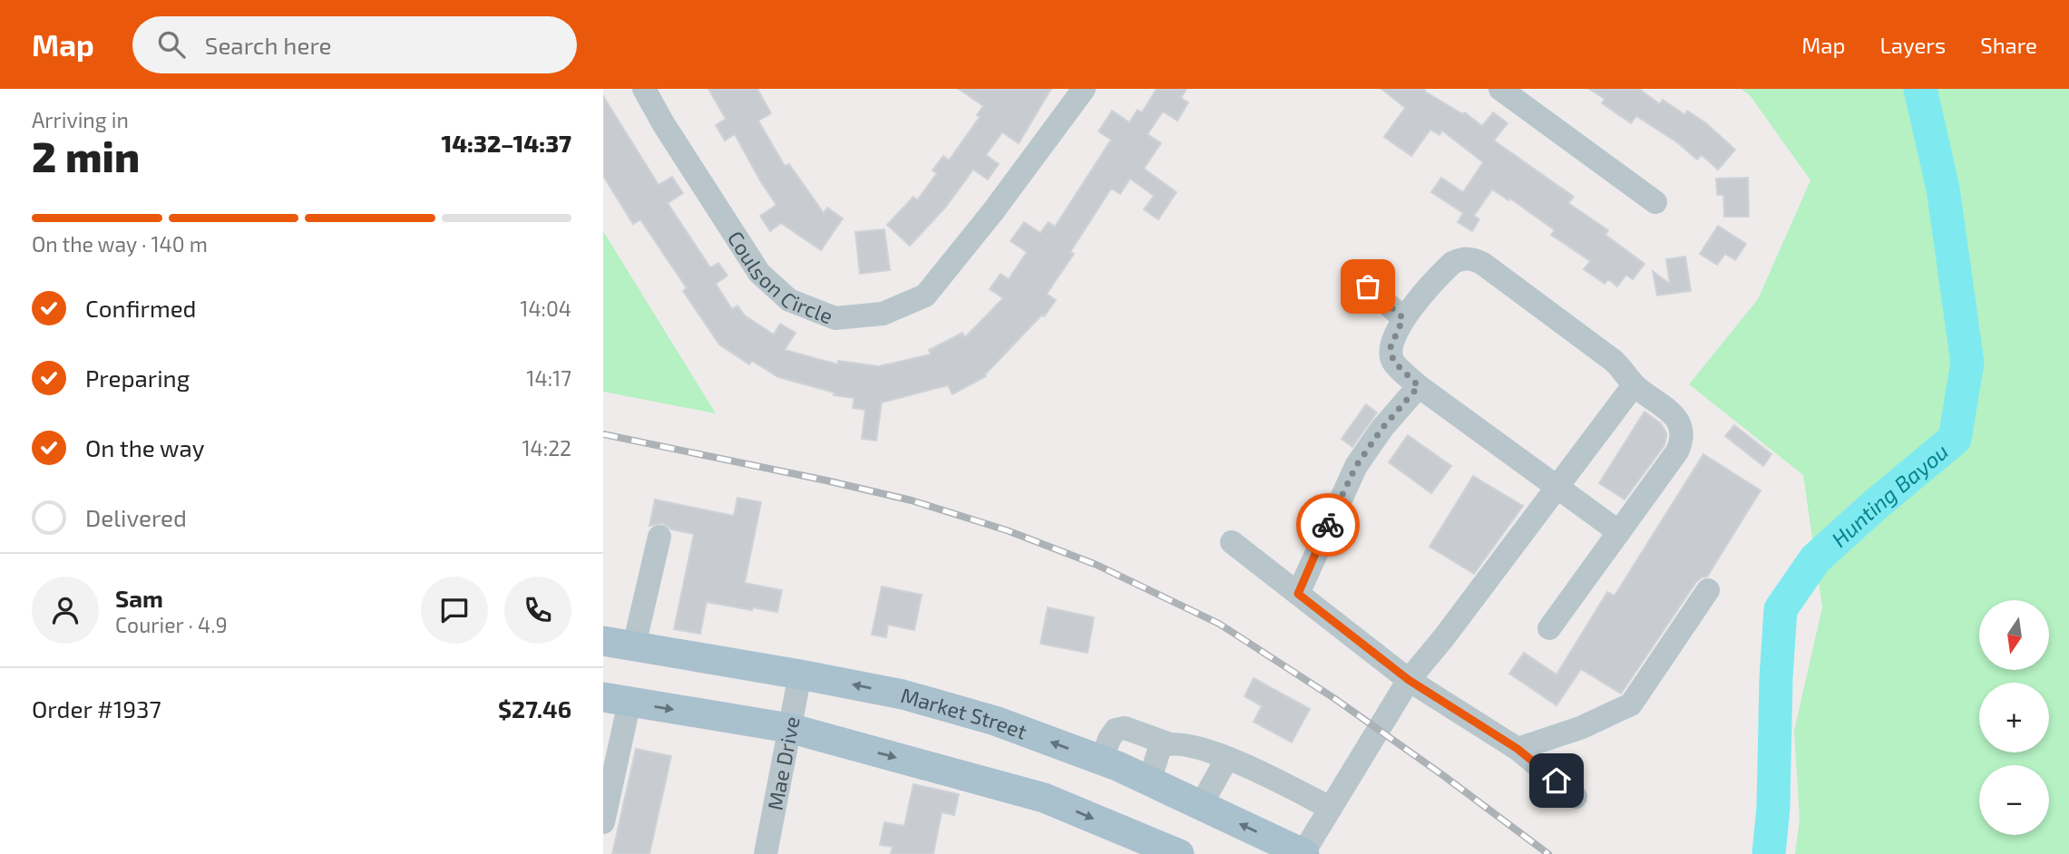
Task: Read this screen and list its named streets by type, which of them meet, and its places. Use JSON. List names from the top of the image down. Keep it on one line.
{"streets":{"main road":["Market Street"],"street":["Coulson Circle","Mae Drive"]},"crossings":[["Market Street","Mae Drive"]],"water":["Hunting Bayou"],"north":"bottom","page":{"header":"Map","search":"Search here","nav":["Map","Layers","Share"],"heading":["2 min","Arriving in","14:32–14:37"],"panel":["Sam","Courier · 4.9","Order #1937","$27.46"],"bar":"On the way · 140 m","list":[["Confirmed","14:04"],["Preparing","14:17"],["On the way","14:22"],"Delivered"],"map_buttons":["+","−"]}}
